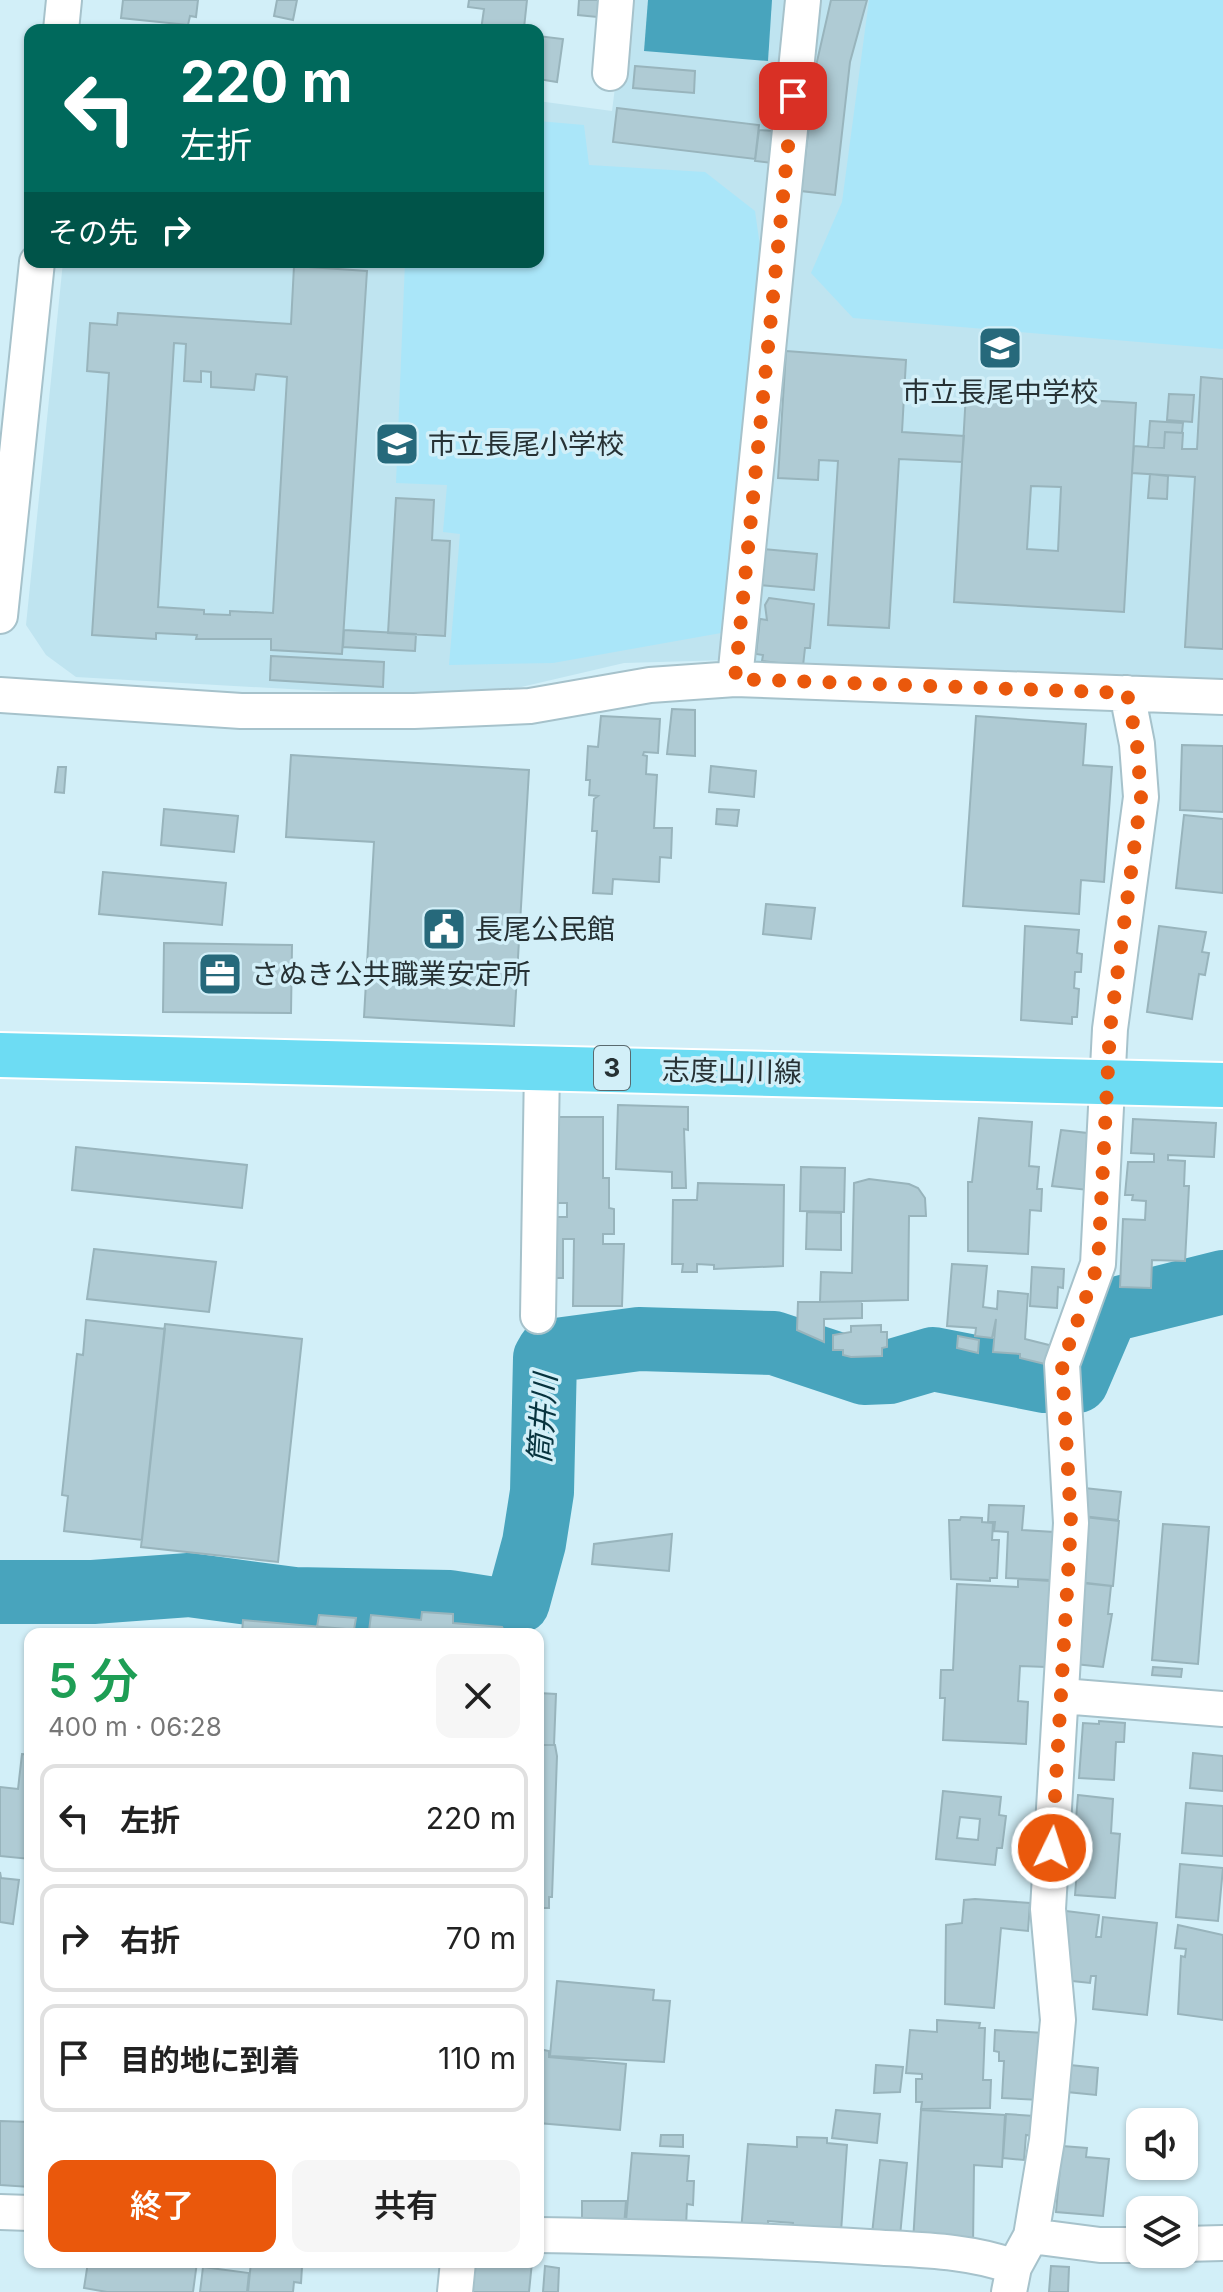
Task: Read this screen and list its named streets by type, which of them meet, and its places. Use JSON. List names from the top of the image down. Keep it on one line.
{"streets":{"main road":["3","志度山川線"]},"water":["筒井川"],"places":{"school or university":["市立長尾中学校","市立長尾小学校"],"public building":["長尾公民館"],"office":["さぬき公共職業安定所"]},"page":{"turn":["220 m","左折"],"then":"その先","heading":["5 分","400 m · 06:28"],"list":[{"name":"左折","value":"220 m"},{"name":"右折","value":"70 m"},{"name":"目的地に到着","value":"110 m"}],"buttons":["終了","共有"]}}
